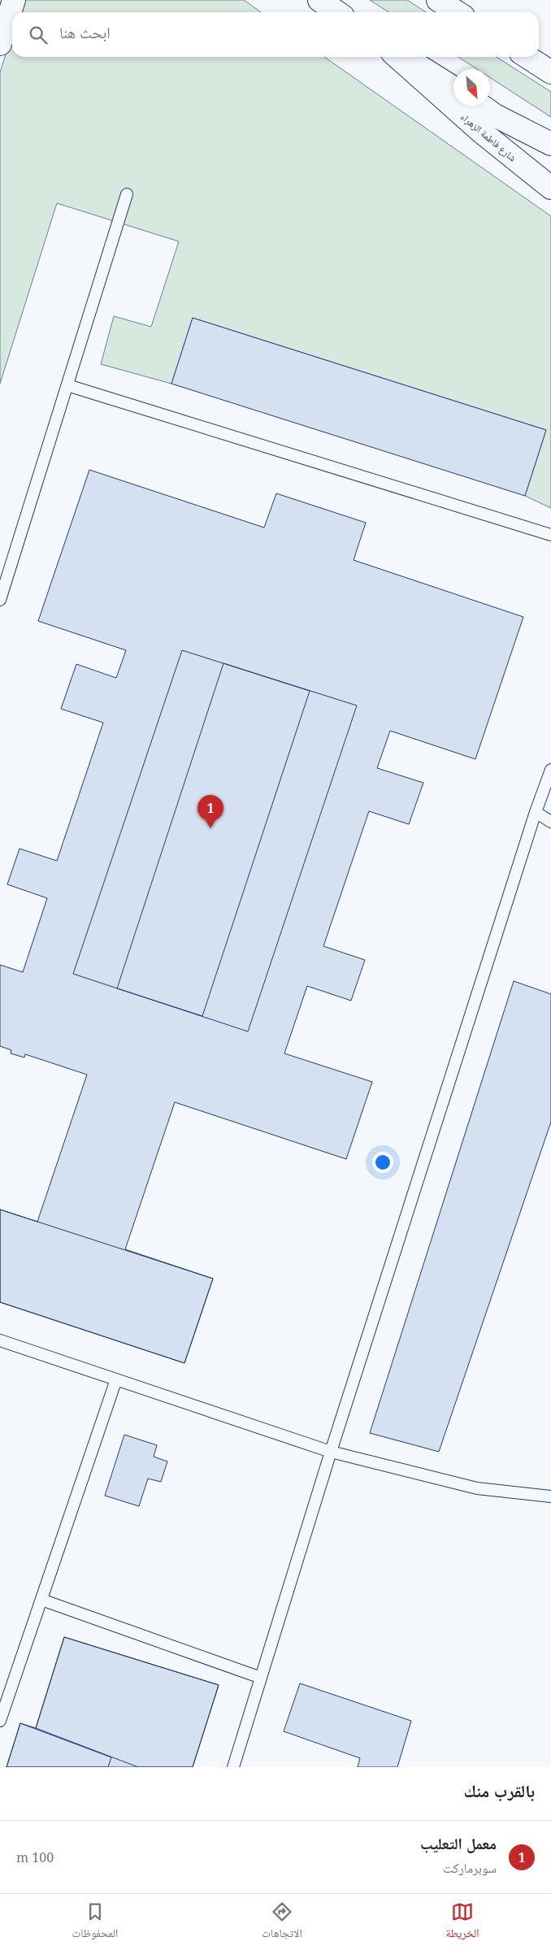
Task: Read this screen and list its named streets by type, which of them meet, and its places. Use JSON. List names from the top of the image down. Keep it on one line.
{"streets":{"main road":["شارع فاطمة الزهراء"]},"north":"bottom right","page":{"search":"ابحث هنا","pins":"1","heading":"بالقرب منك","list":[{"mark":"1","name":"معمل التعليب","note":"سوبرماركت","value":"100 m"}],"nav":["الخريطة","الاتجاهات","المحفوظات"]}}
